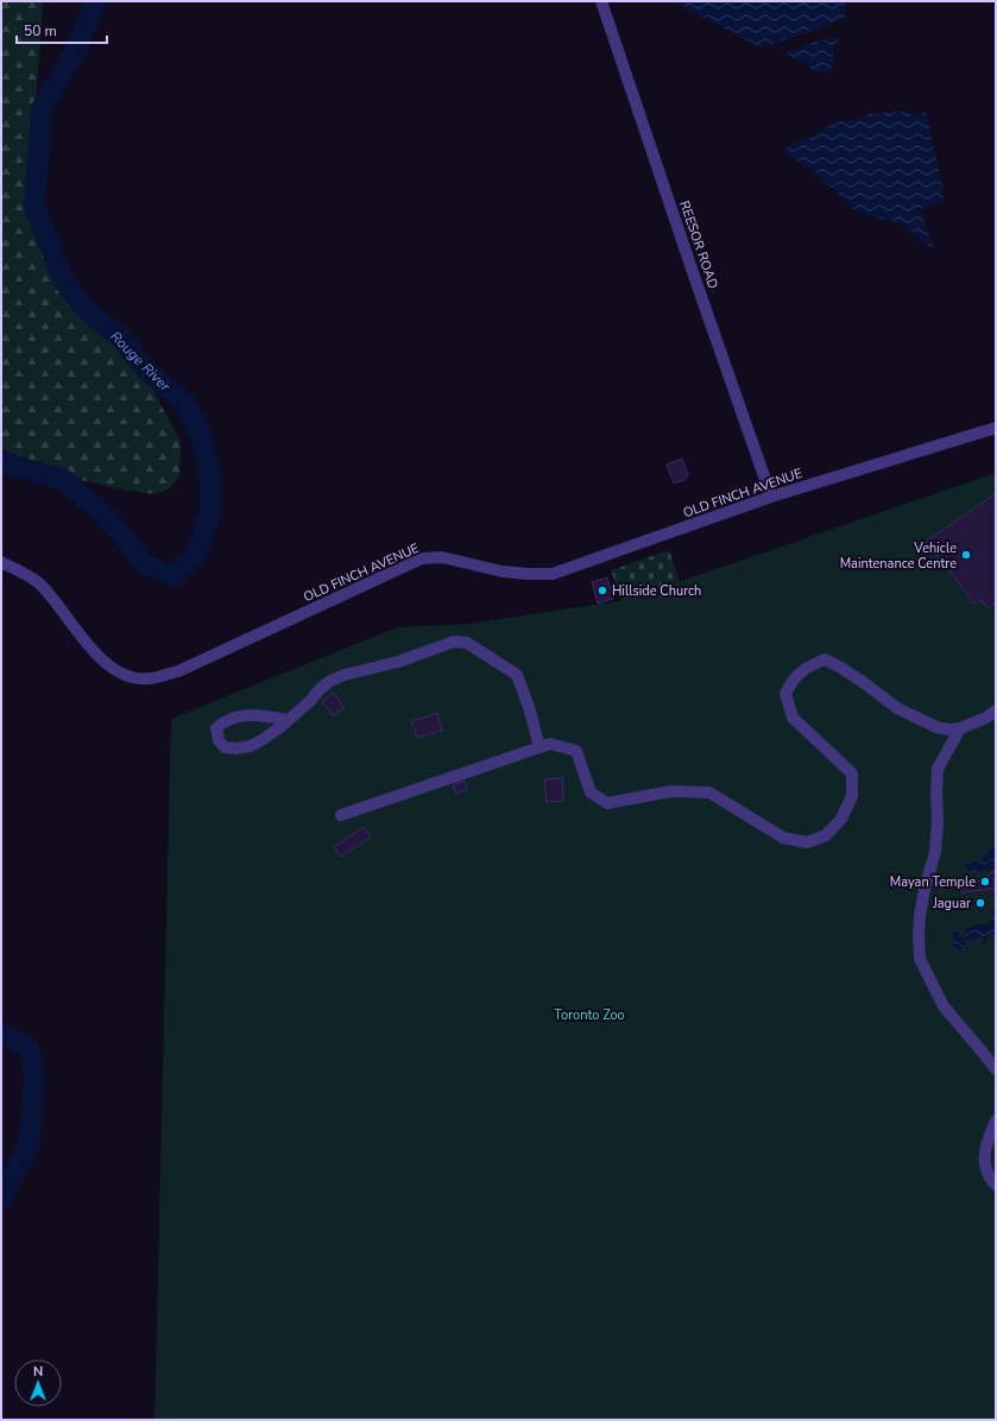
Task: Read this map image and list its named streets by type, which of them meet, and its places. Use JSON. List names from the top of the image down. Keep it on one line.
{"streets":{"street":["REESOR ROAD","OLD FINCH AVENUE"]},"crossings":[["REESOR ROAD","OLD FINCH AVENUE"]],"water":["Rouge River"],"parks":["Toronto Zoo"],"places":["Vehicle Maintenance Centre","Hillside Church","Mayan Temple","Jaguar"],"scale_bar":"50 m","north":"top"}
